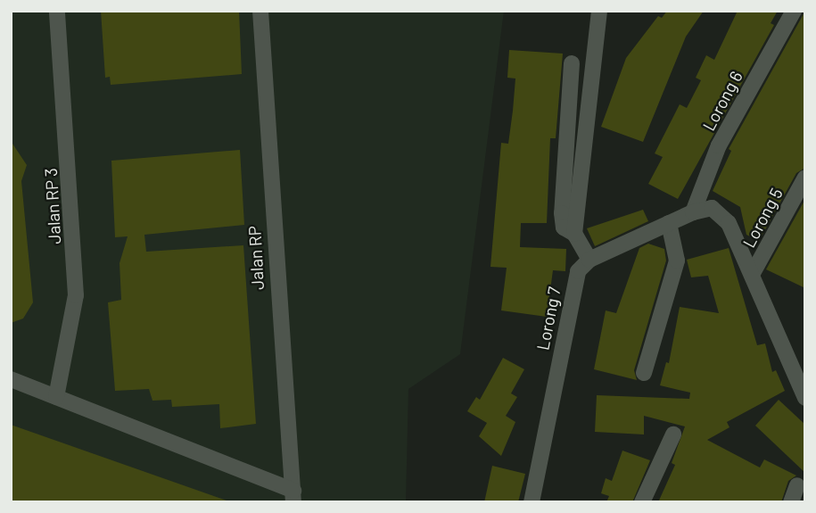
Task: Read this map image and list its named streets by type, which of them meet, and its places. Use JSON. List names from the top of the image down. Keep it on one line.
{"streets":{"street":["Lorong 6","Jalan RP 3","Lorong 5","Jalan RP","Lorong 7"]}}
